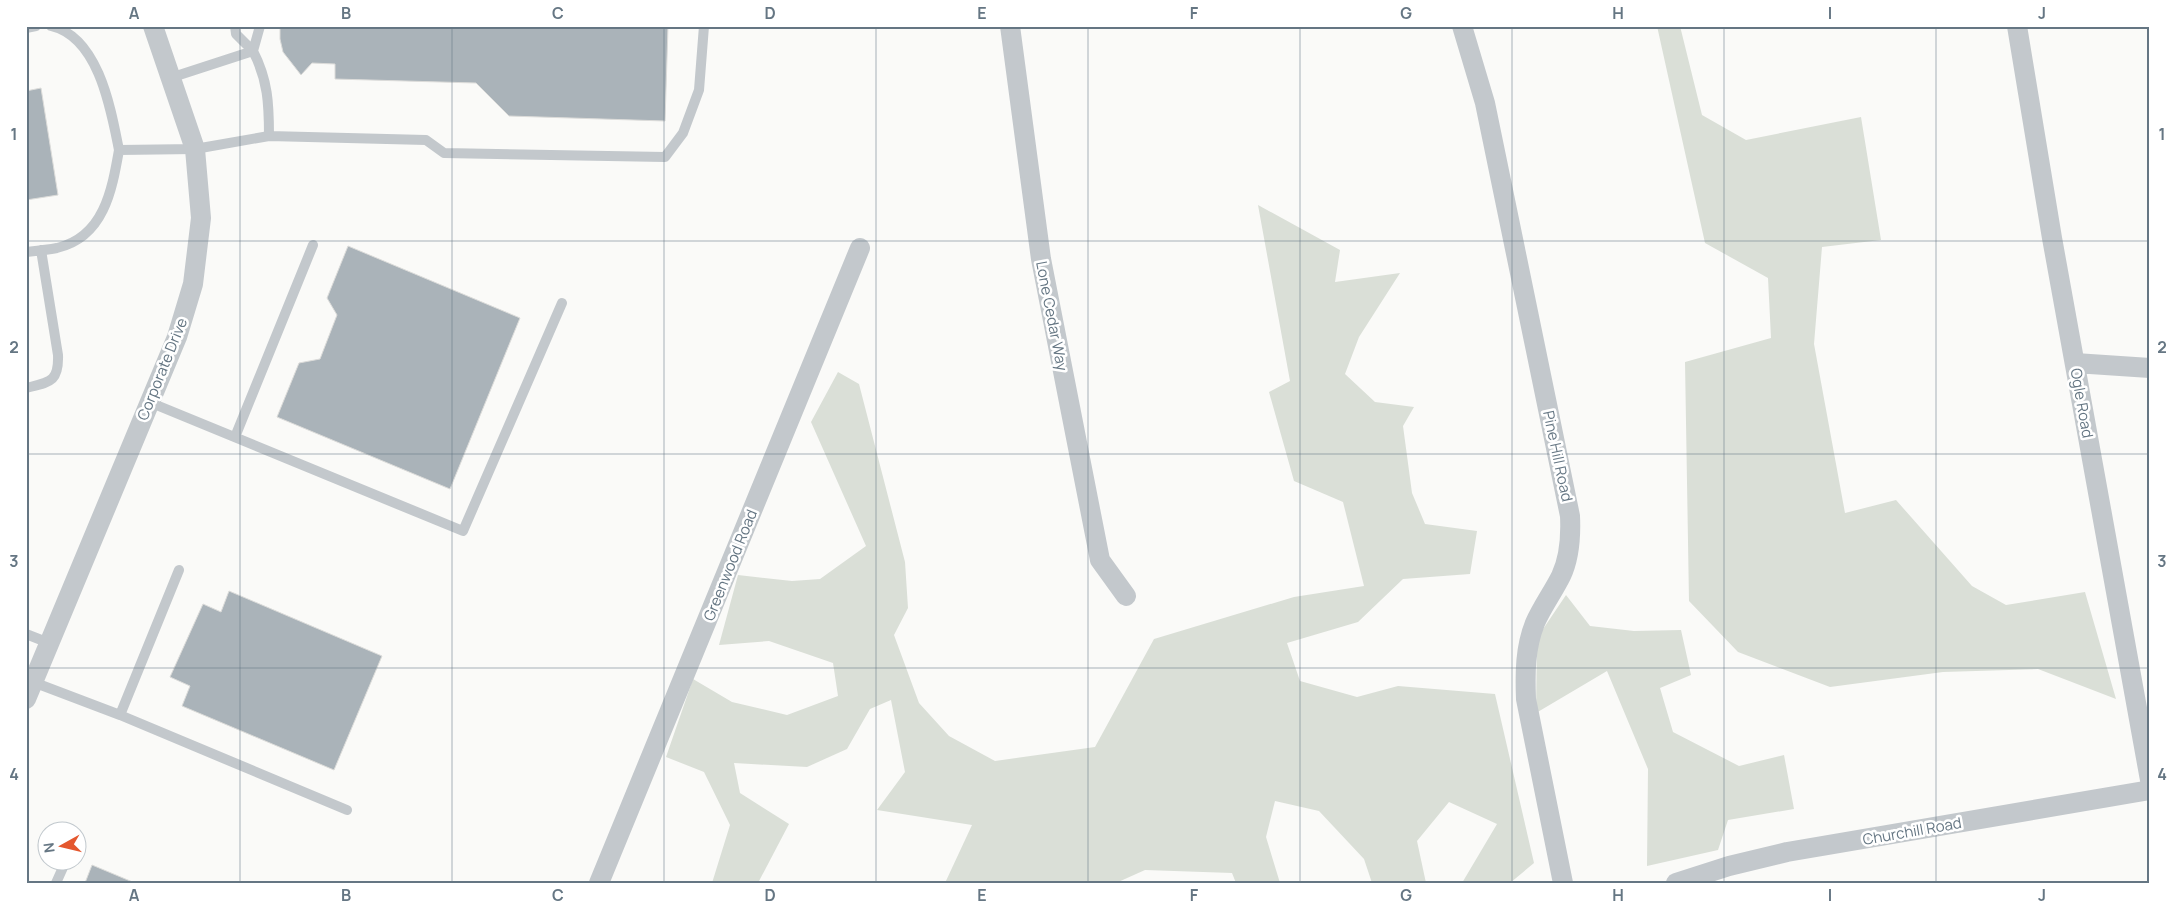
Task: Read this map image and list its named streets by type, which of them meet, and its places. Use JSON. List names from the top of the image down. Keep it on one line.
{"streets":{"street":["Lone Cedar Way","Corporate Drive","Ogle Road","Pine Hill Road","Greenwood Road","Churchill Road"]},"north":"left","grid":{"columns":["A","B","C","D","E","F","G","H","I","J"],"rows":["1","2","3","4"]}}
